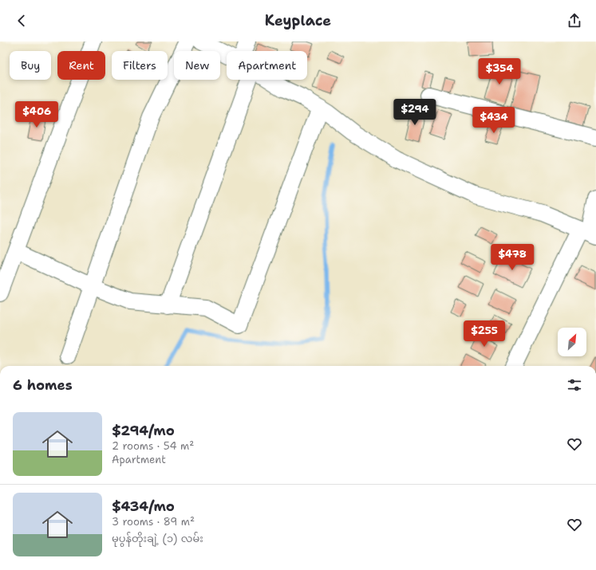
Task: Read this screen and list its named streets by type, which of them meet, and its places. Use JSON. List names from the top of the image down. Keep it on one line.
{"north":"top right","page":{"header":"Keyplace","chip":["Buy","Rent","Filters","New","Apartment"],"price":["$354","$294","$406","$434","$478","$255"],"heading":"6 homes","list":[{"name":"$294/mo","note":"2 rooms · 54 m² · Apartment"},{"name":"$434/mo","note":"3 rooms · 89 m² · မုပွန်တိုးချဲ့ (၁) လမ်း"}]}}
